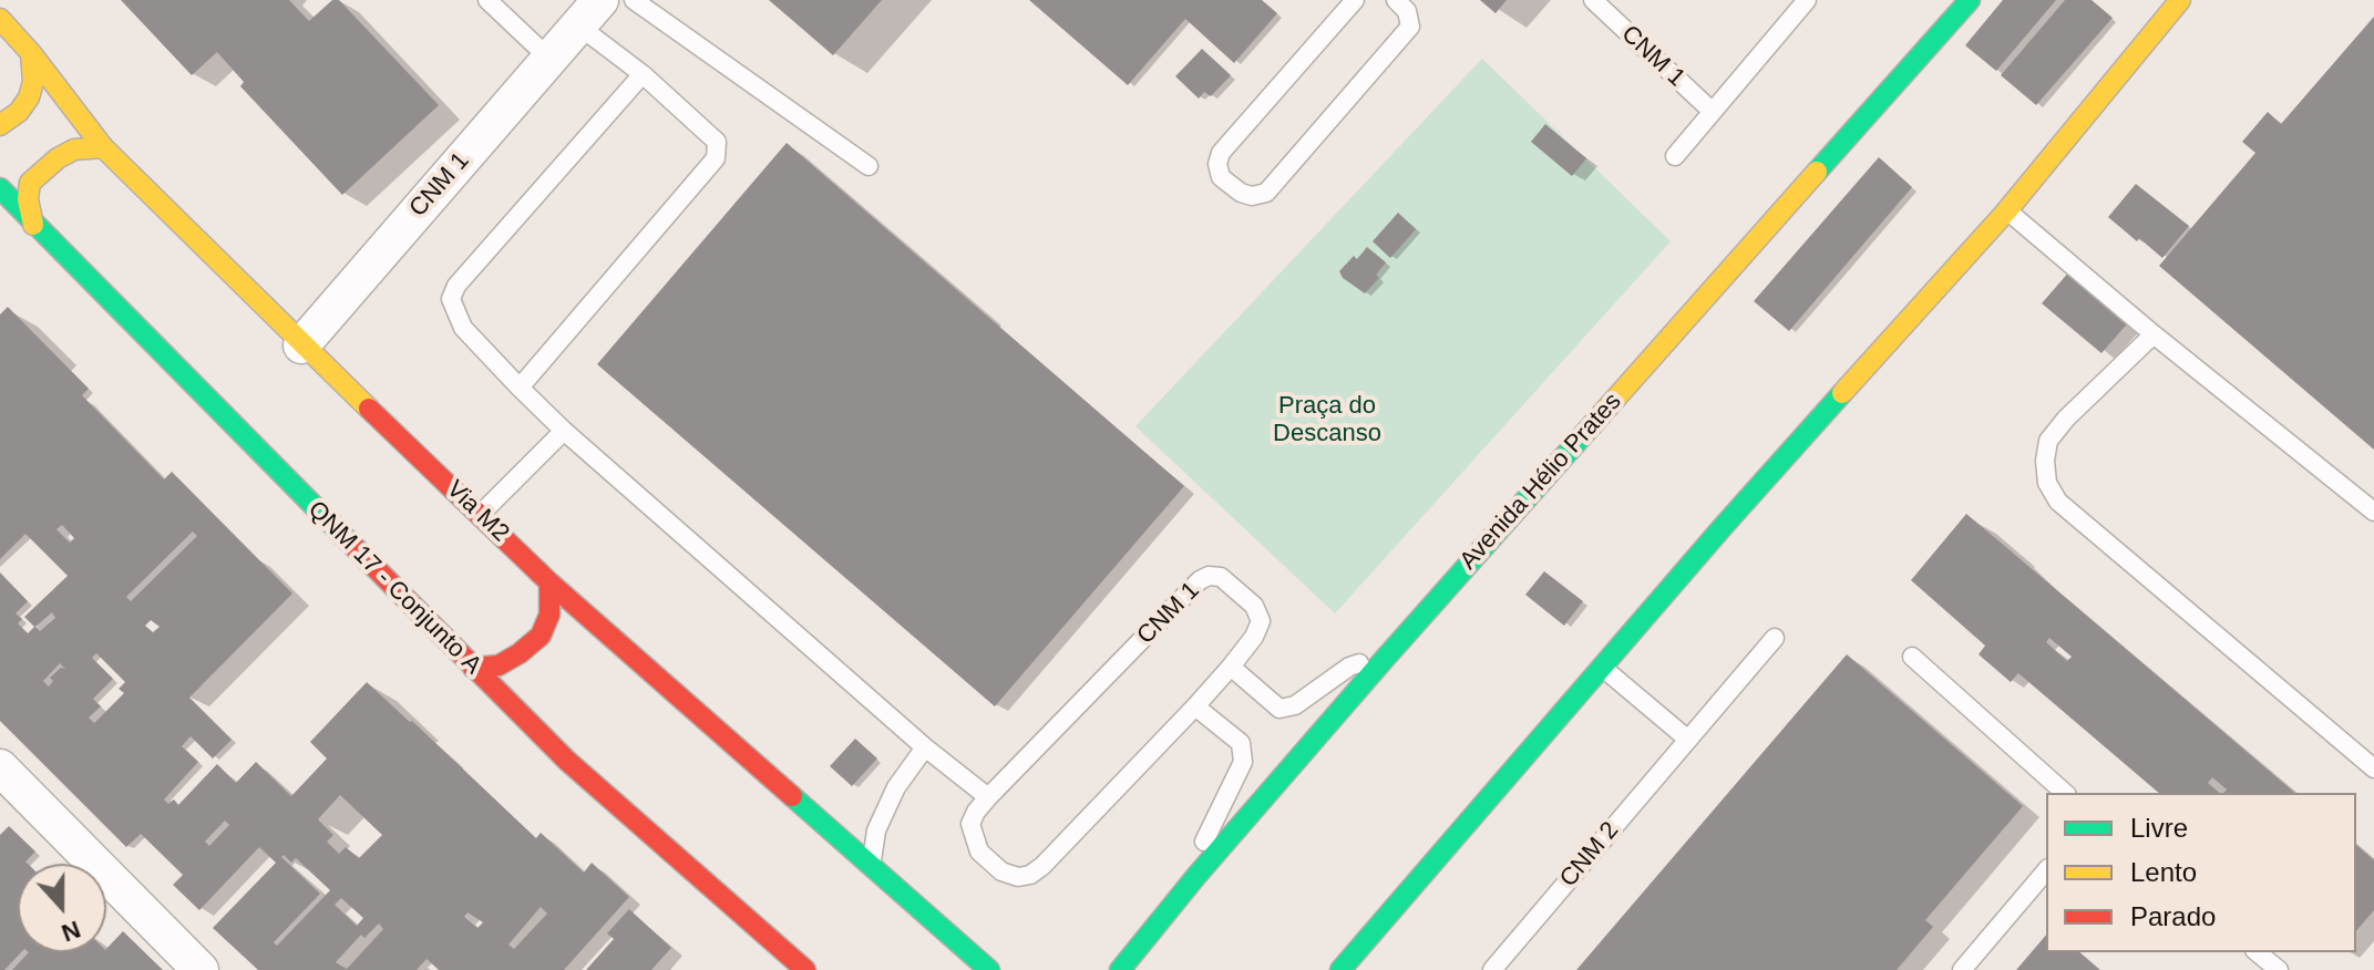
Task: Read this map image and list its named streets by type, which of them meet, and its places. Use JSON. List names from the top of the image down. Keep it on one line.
{"streets":{"main road":["Avenida Hélio Prates","Via M2","QNM 17 - Conjunto A"],"street":["CNM 1"],"lane":["CNM 2"]},"crossings":[["CNM 1","Via M2"]],"parks":["Praça do Descanso"],"legend":["Livre","Lento","Parado"],"north":"bottom"}
